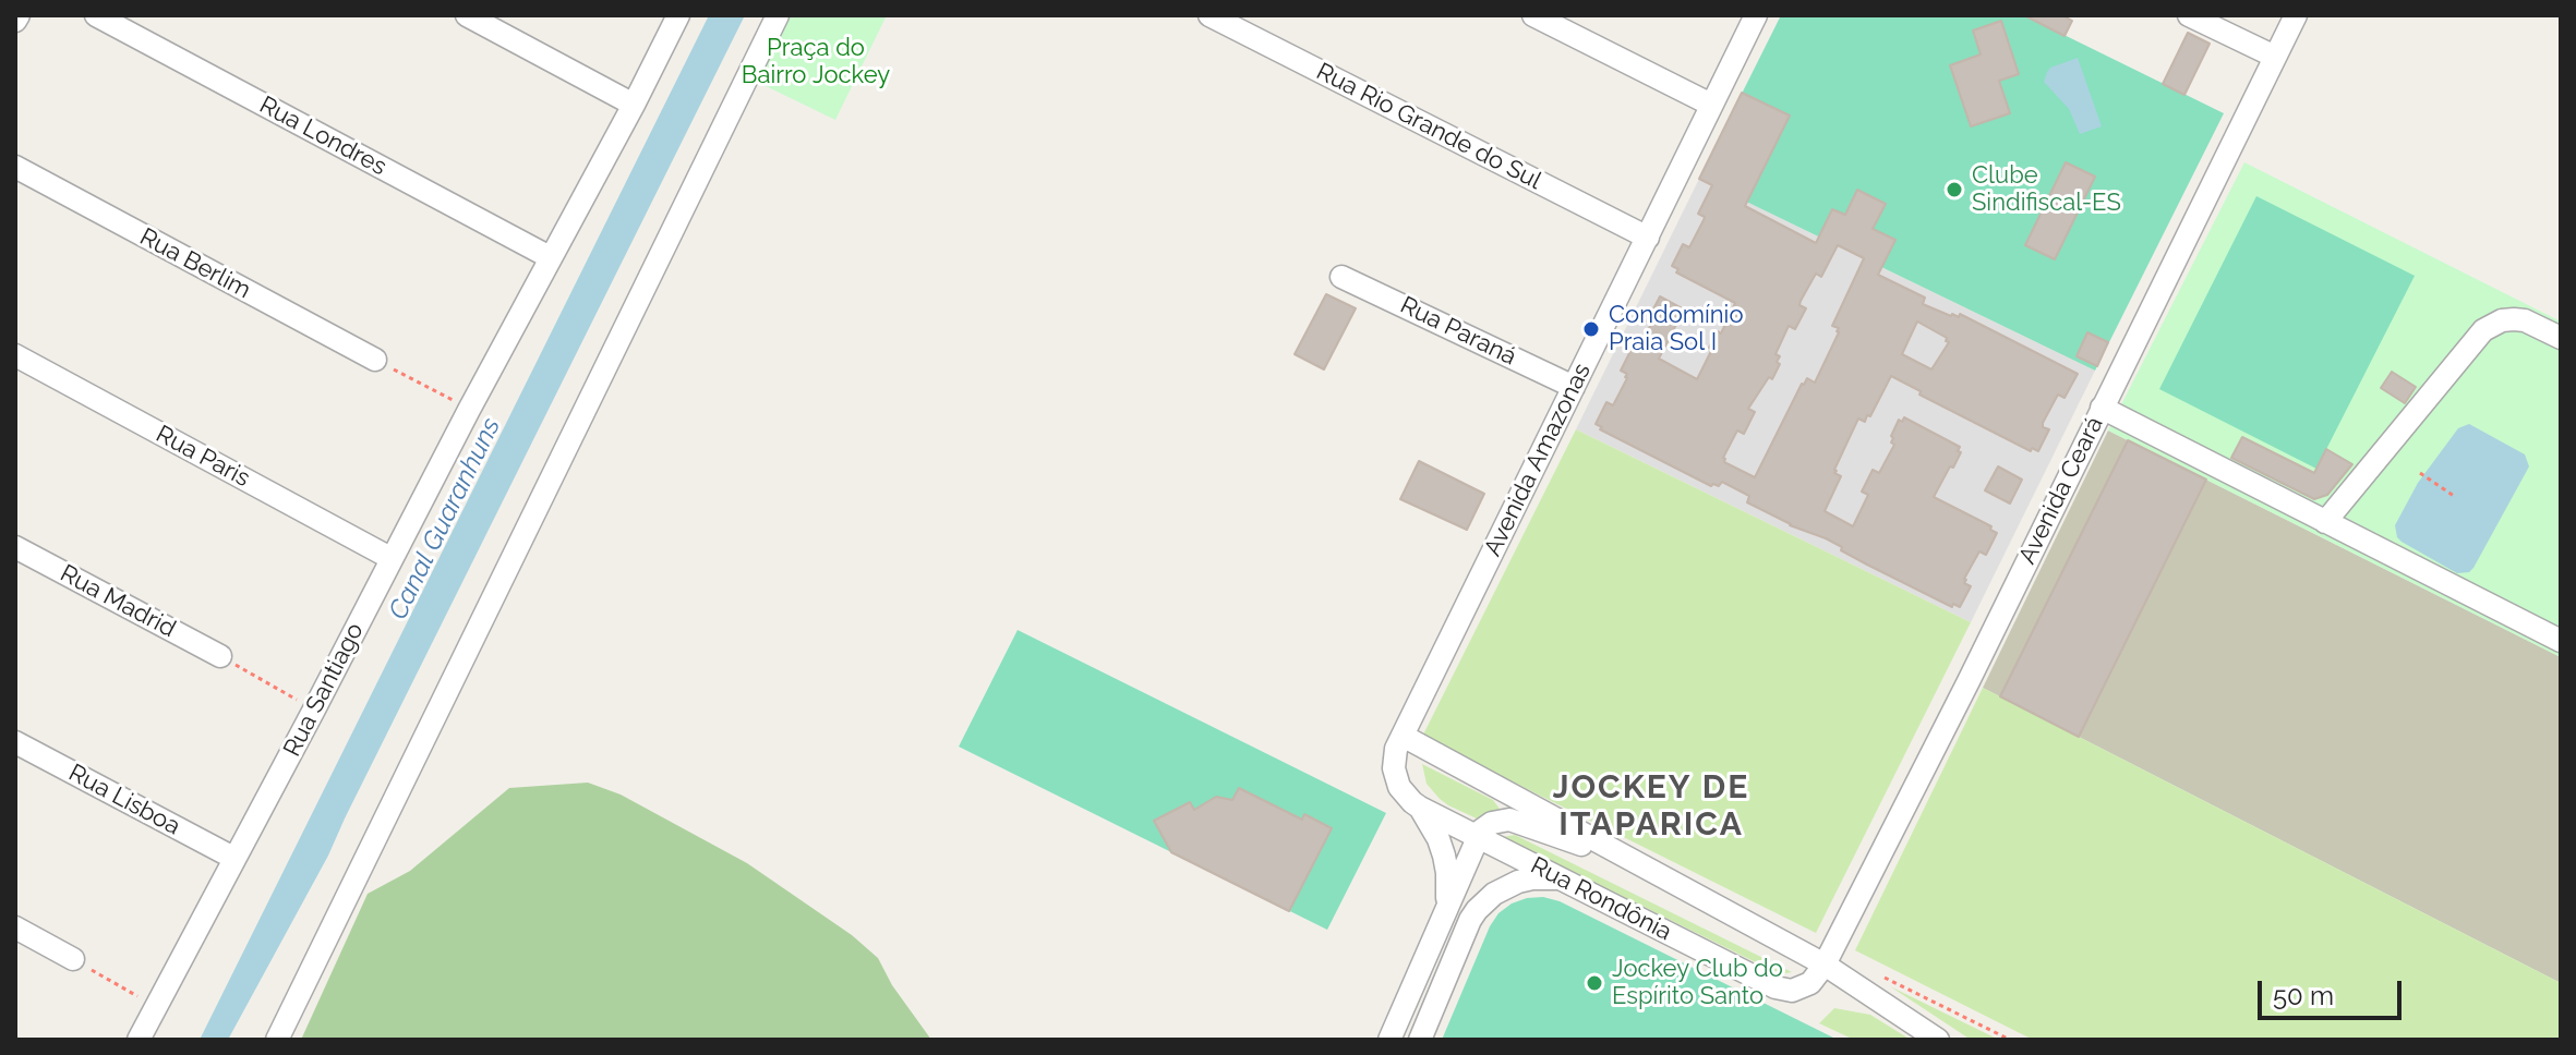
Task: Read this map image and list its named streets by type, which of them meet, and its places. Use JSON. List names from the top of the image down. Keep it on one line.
{"streets":{"street":["Rua Rio Grande do Sul","Rua Londres","Rua Berlim","Rua Paraná","Rua Paris","Avenida Amazonas","Avenida Ceará","Rua Madrid","Rua Santiago","Rua Lisboa","Rua Rondônia"]},"crossings":[["Rua Rio Grande do Sul","Avenida Amazonas"],["Rua Londres","Rua Santiago"],["Rua Paraná","Avenida Amazonas"],["Rua Paris","Rua Santiago"],["Avenida Amazonas","Rua Rondônia"],["Avenida Ceará","Rua Rondônia"],["Rua Santiago","Rua Lisboa"]],"districts":["JOCKEY DE ITAPARICA"],"water":["Canal Guaranhuns"],"parks":["Praça do Bairro Jockey"],"places":["Clube Sindifiscal-ES","Condomínio Praia Sol I","Jockey Club do Espírito Santo"],"scale_bar":"50 m"}
